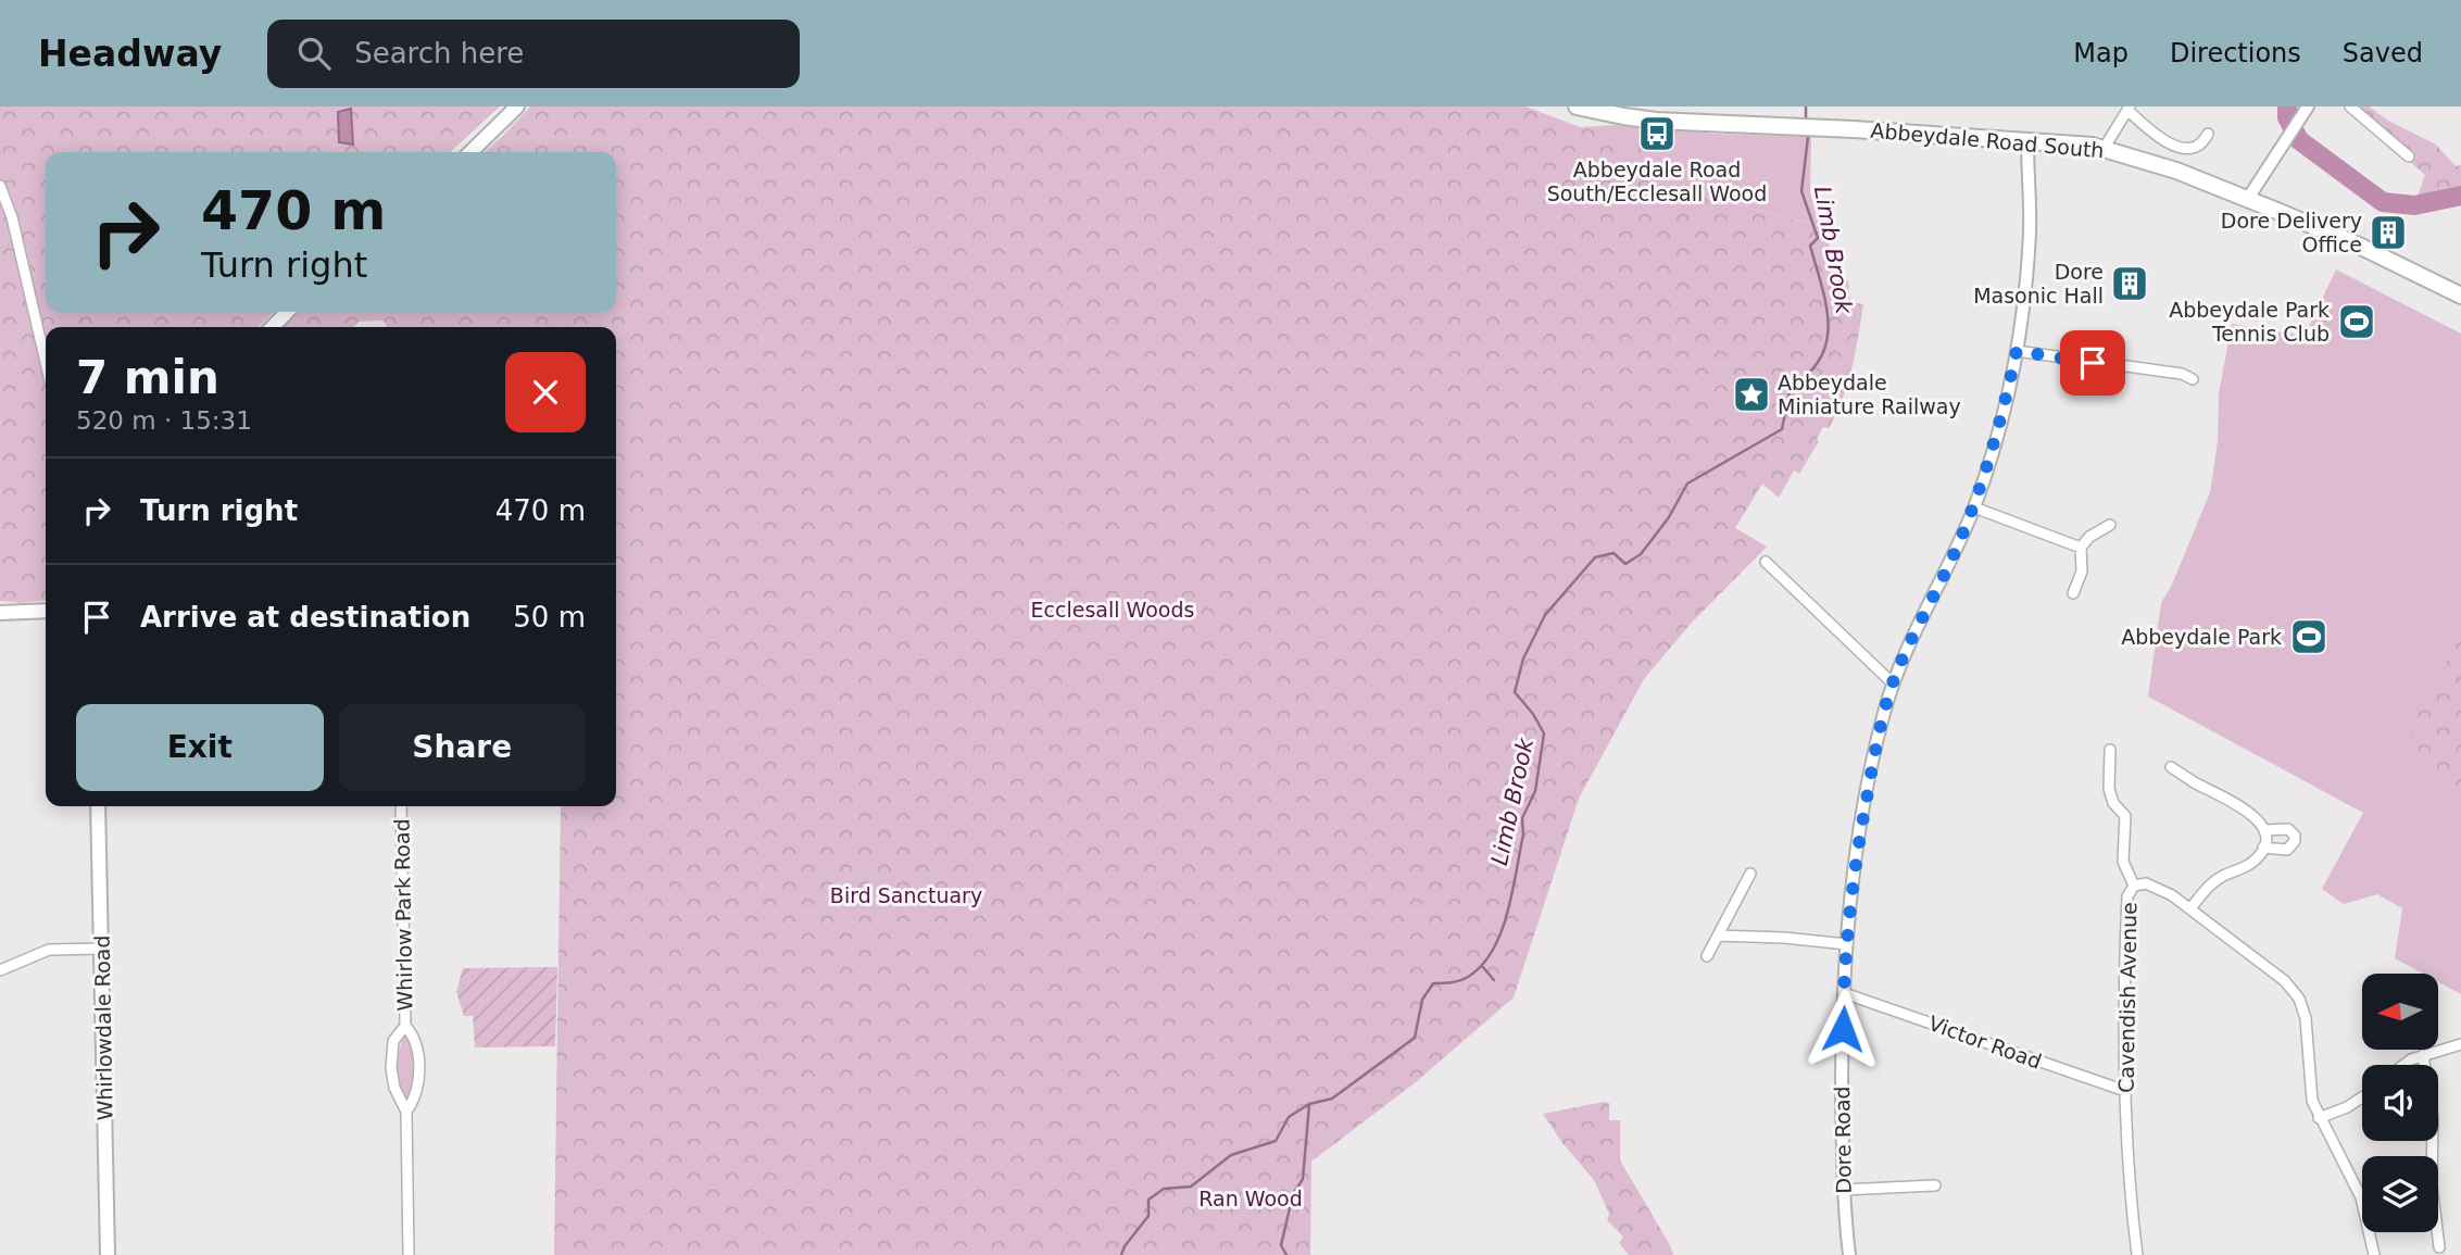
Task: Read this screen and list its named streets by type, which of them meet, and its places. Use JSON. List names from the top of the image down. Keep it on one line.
{"streets":{"main road":["Abbeydale Road South","Whirlowdale Road"],"street":["Whirlow Park Road","Cavendish Avenue","Victor Road","Dore Road"]},"crossings":[["Abbeydale Road South","Dore Road"],["Cavendish Avenue","Victor Road"],["Victor Road","Dore Road"]],"water":["Limb Brook"],"parks":["Ecclesall Woods","Bird Sanctuary","Ran Wood"],"places":{"bus stop":["Abbeydale Road South/Ecclesall Wood"],"building":["Dore Delivery Office","Dore Masonic Hall"],"sports":["Abbeydale Park Tennis Club","Abbeydale Park"],"place":["Abbeydale Miniature Railway"]},"north":"left","page":{"header":"Headway","search":"Search here","nav":["Map","Directions","Saved"],"turn":["470 m","Turn right"],"heading":["7 min","520 m · 15:31"],"list":[{"name":"Turn right","value":"470 m"},{"name":"Arrive at destination","value":"50 m"}],"buttons":["Exit","Share"]}}
